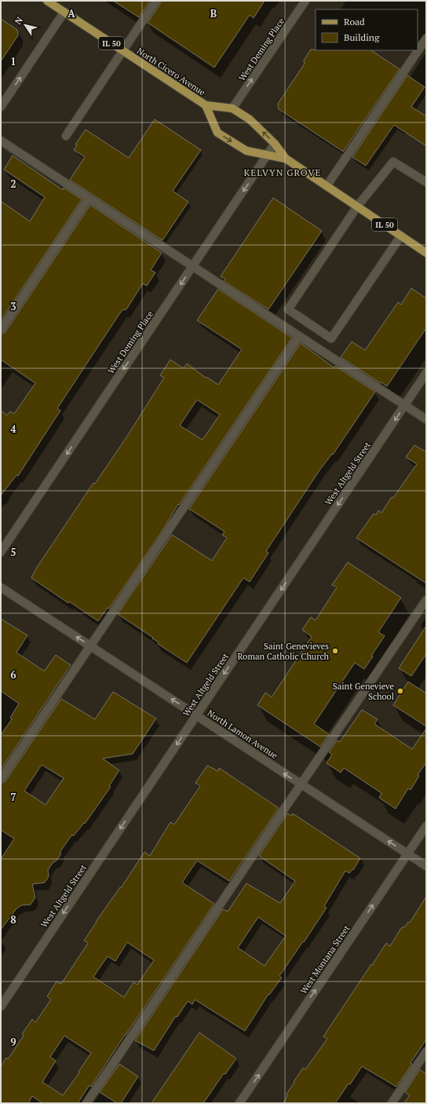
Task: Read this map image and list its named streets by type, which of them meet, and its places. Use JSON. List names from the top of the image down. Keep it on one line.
{"streets":{"main road":["IL 50","North Cicero Avenue"],"street":["West Deming Place","West Altgeld Street","North Lamon Avenue","West Montana Street"]},"crossings":[["West Deming Place","North Cicero Avenue"],["West Altgeld Street","North Lamon Avenue"],["North Lamon Avenue","West Montana Street"]],"one_way":["West Altgeld Street","North Lamon Avenue","West Montana Street"],"districts":["KELVYN GROVE"],"places":["Saint Genevieves Roman Catholic Church","Saint Genevieve School"],"legend":["Road","Building"],"north":"top left","grid":{"columns":["A","B"],"rows":["1","2","3","4","5","6","7","8","9"]}}
